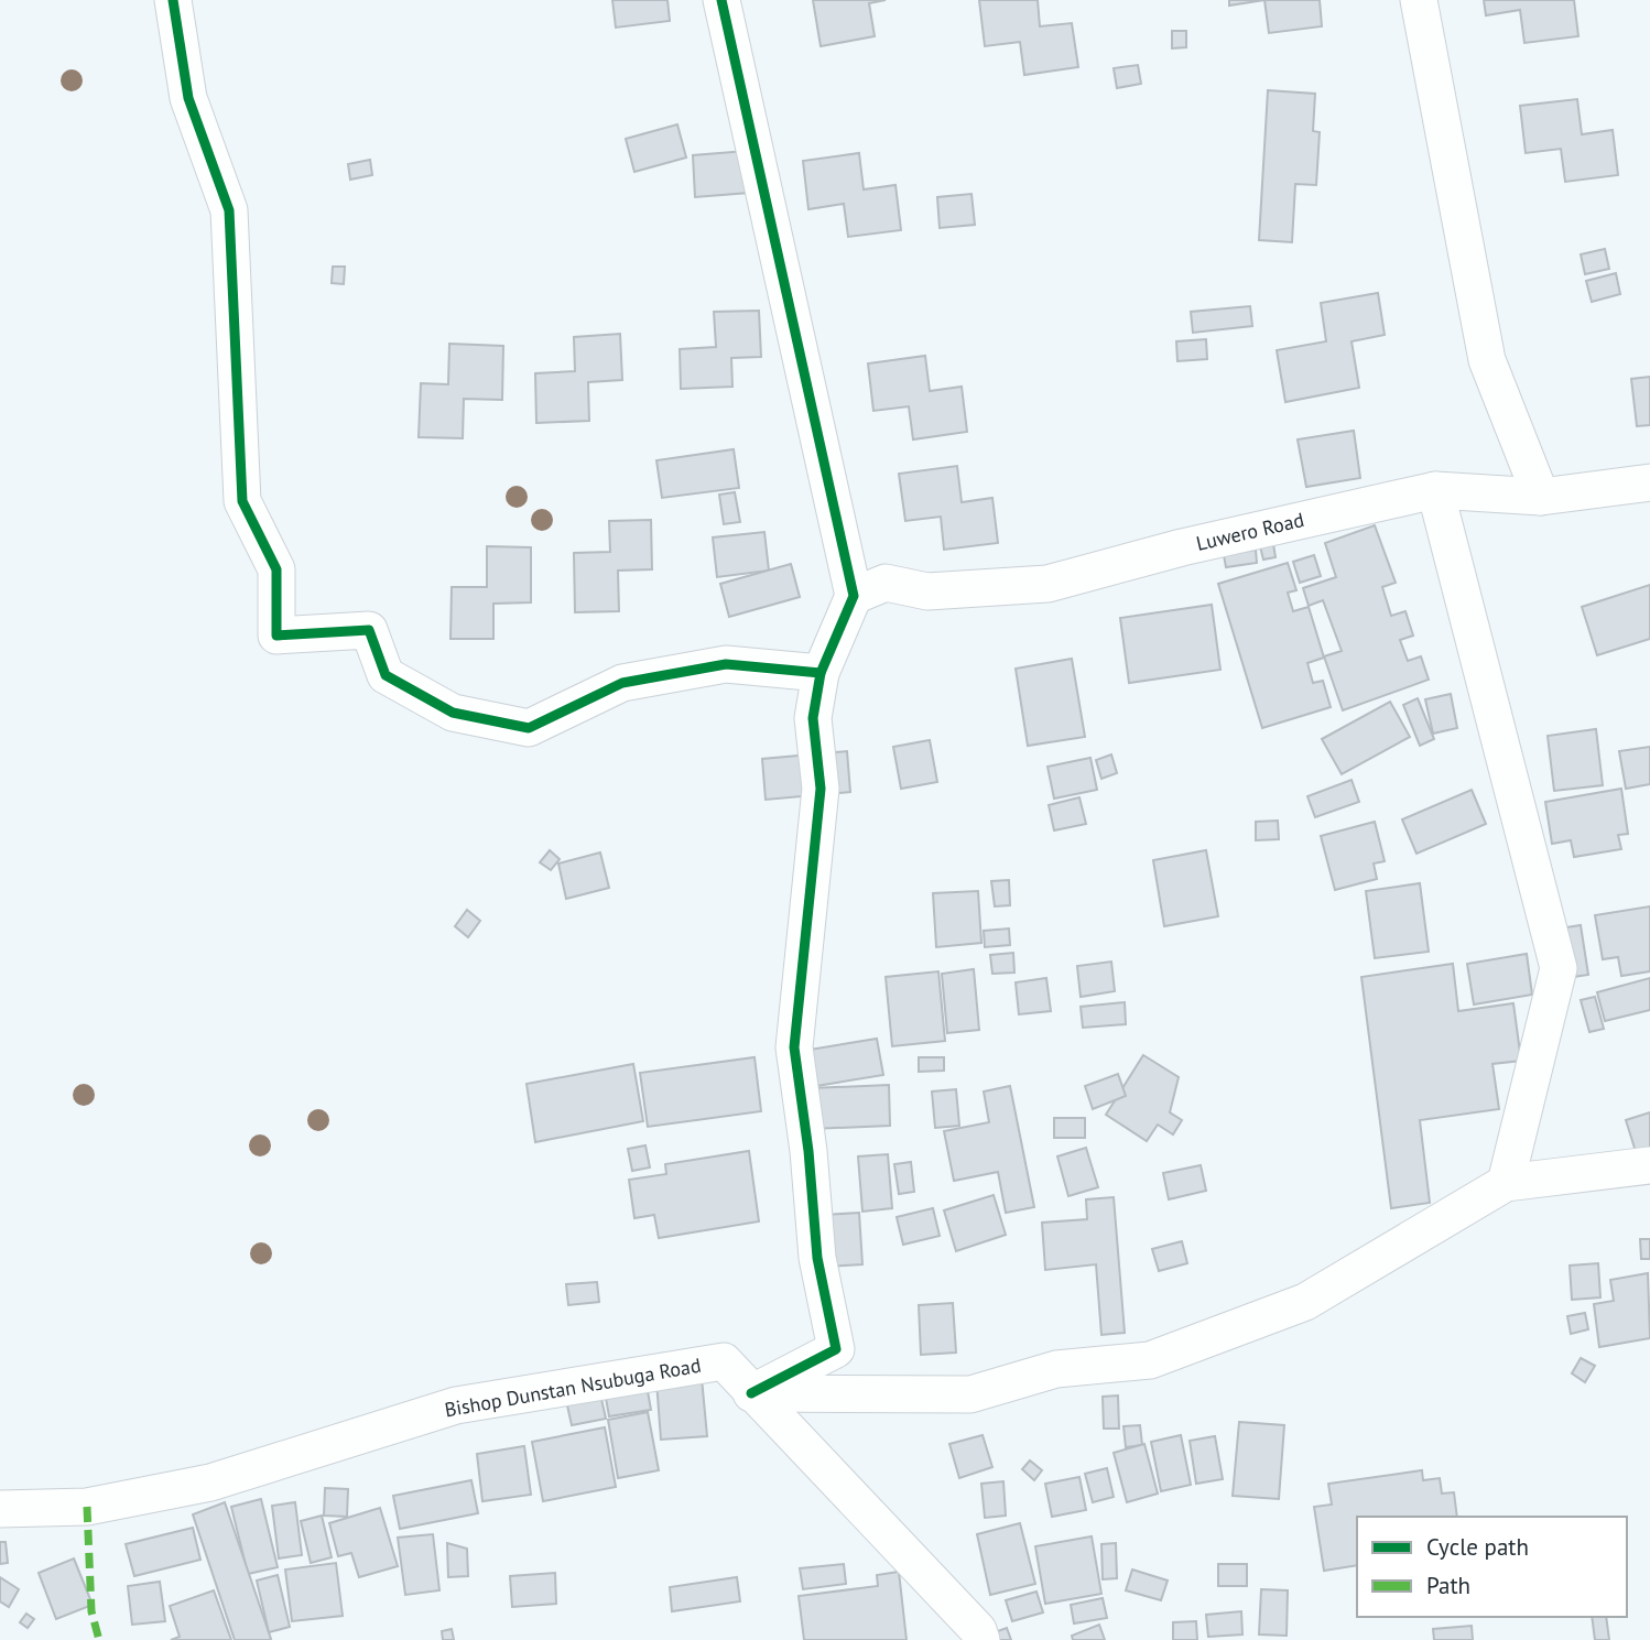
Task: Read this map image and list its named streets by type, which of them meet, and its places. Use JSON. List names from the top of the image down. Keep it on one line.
{"streets":{"street":["Luwero Road","Bishop Dunstan Nsubuga Road"]},"legend":["Cycle path","Path"]}
